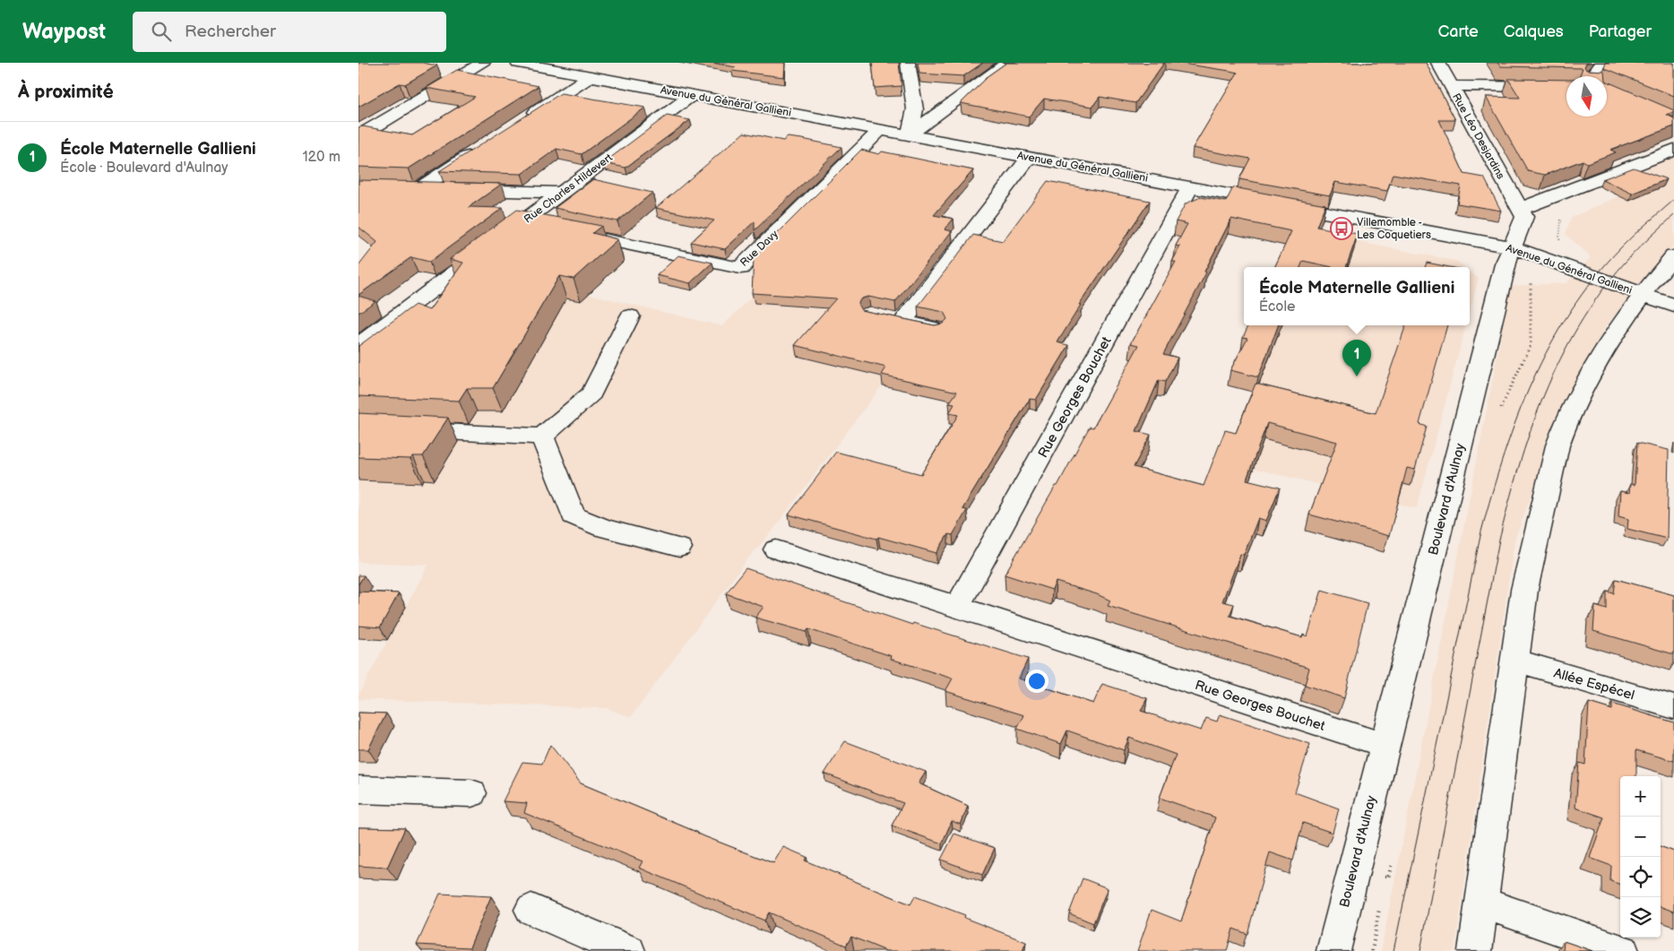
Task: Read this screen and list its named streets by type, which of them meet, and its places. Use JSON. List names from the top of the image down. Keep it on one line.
{"streets":{"street":["Avenue du Général Gallieni","Rue Léo Desjardins","Rue Charles Hildevert","Rue Davy","Rue Georges Bouchet","Boulevard d'Aulnay","Allée Espécel"]},"crossings":[["Avenue du Général Gallieni","Rue Charles Hildevert"],["Avenue du Général Gallieni","Rue Davy"],["Avenue du Général Gallieni","Rue Georges Bouchet"],["Avenue du Général Gallieni","Boulevard d'Aulnay"],["Rue Léo Desjardins","Boulevard d'Aulnay"],["Rue Georges Bouchet","Boulevard d'Aulnay"]],"places":{"bus stop":["Villemomble - Les Coquetiers"]},"north":"bottom","page":{"header":"Waypost","search":"Rechercher","nav":["Carte","Calques","Partager"],"heading":"À proximité","list":[{"mark":"1","name":"École Maternelle Gallieni","note":"École · Boulevard d'Aulnay","value":"120 m"}],"popup":["École Maternelle Gallieni","École"],"pins":"1","map_buttons":["+","−"]}}
